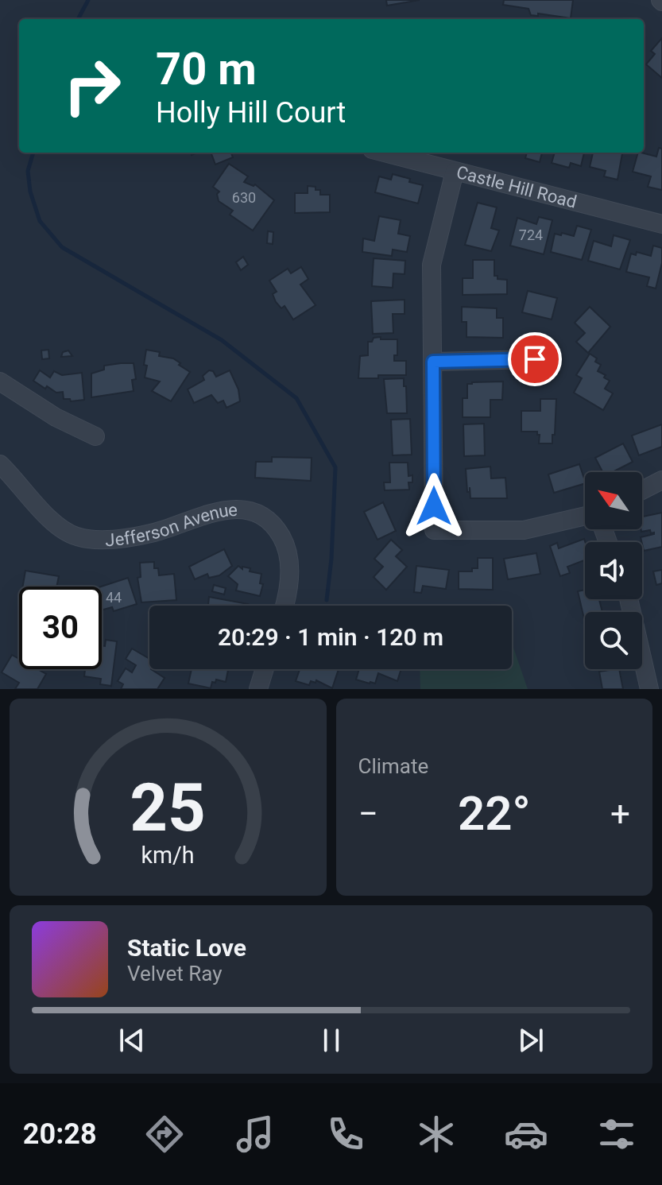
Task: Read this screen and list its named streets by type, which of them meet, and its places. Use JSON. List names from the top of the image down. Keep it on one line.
{"streets":{"street":["Castle Hill Road","Jefferson Avenue"]},"house_numbers":["630","724","44"],"north":"top left","page":{"turn":["70 m","Holly Hill Court"],"limit":"30","trip":"20:29 · 1 min · 120 m","tile":"Climate","heat":["−","22°","+"],"song":["Static Love","Velvet Ray"],"tabs":"20:28","gauge":["25","km/h"]}}
